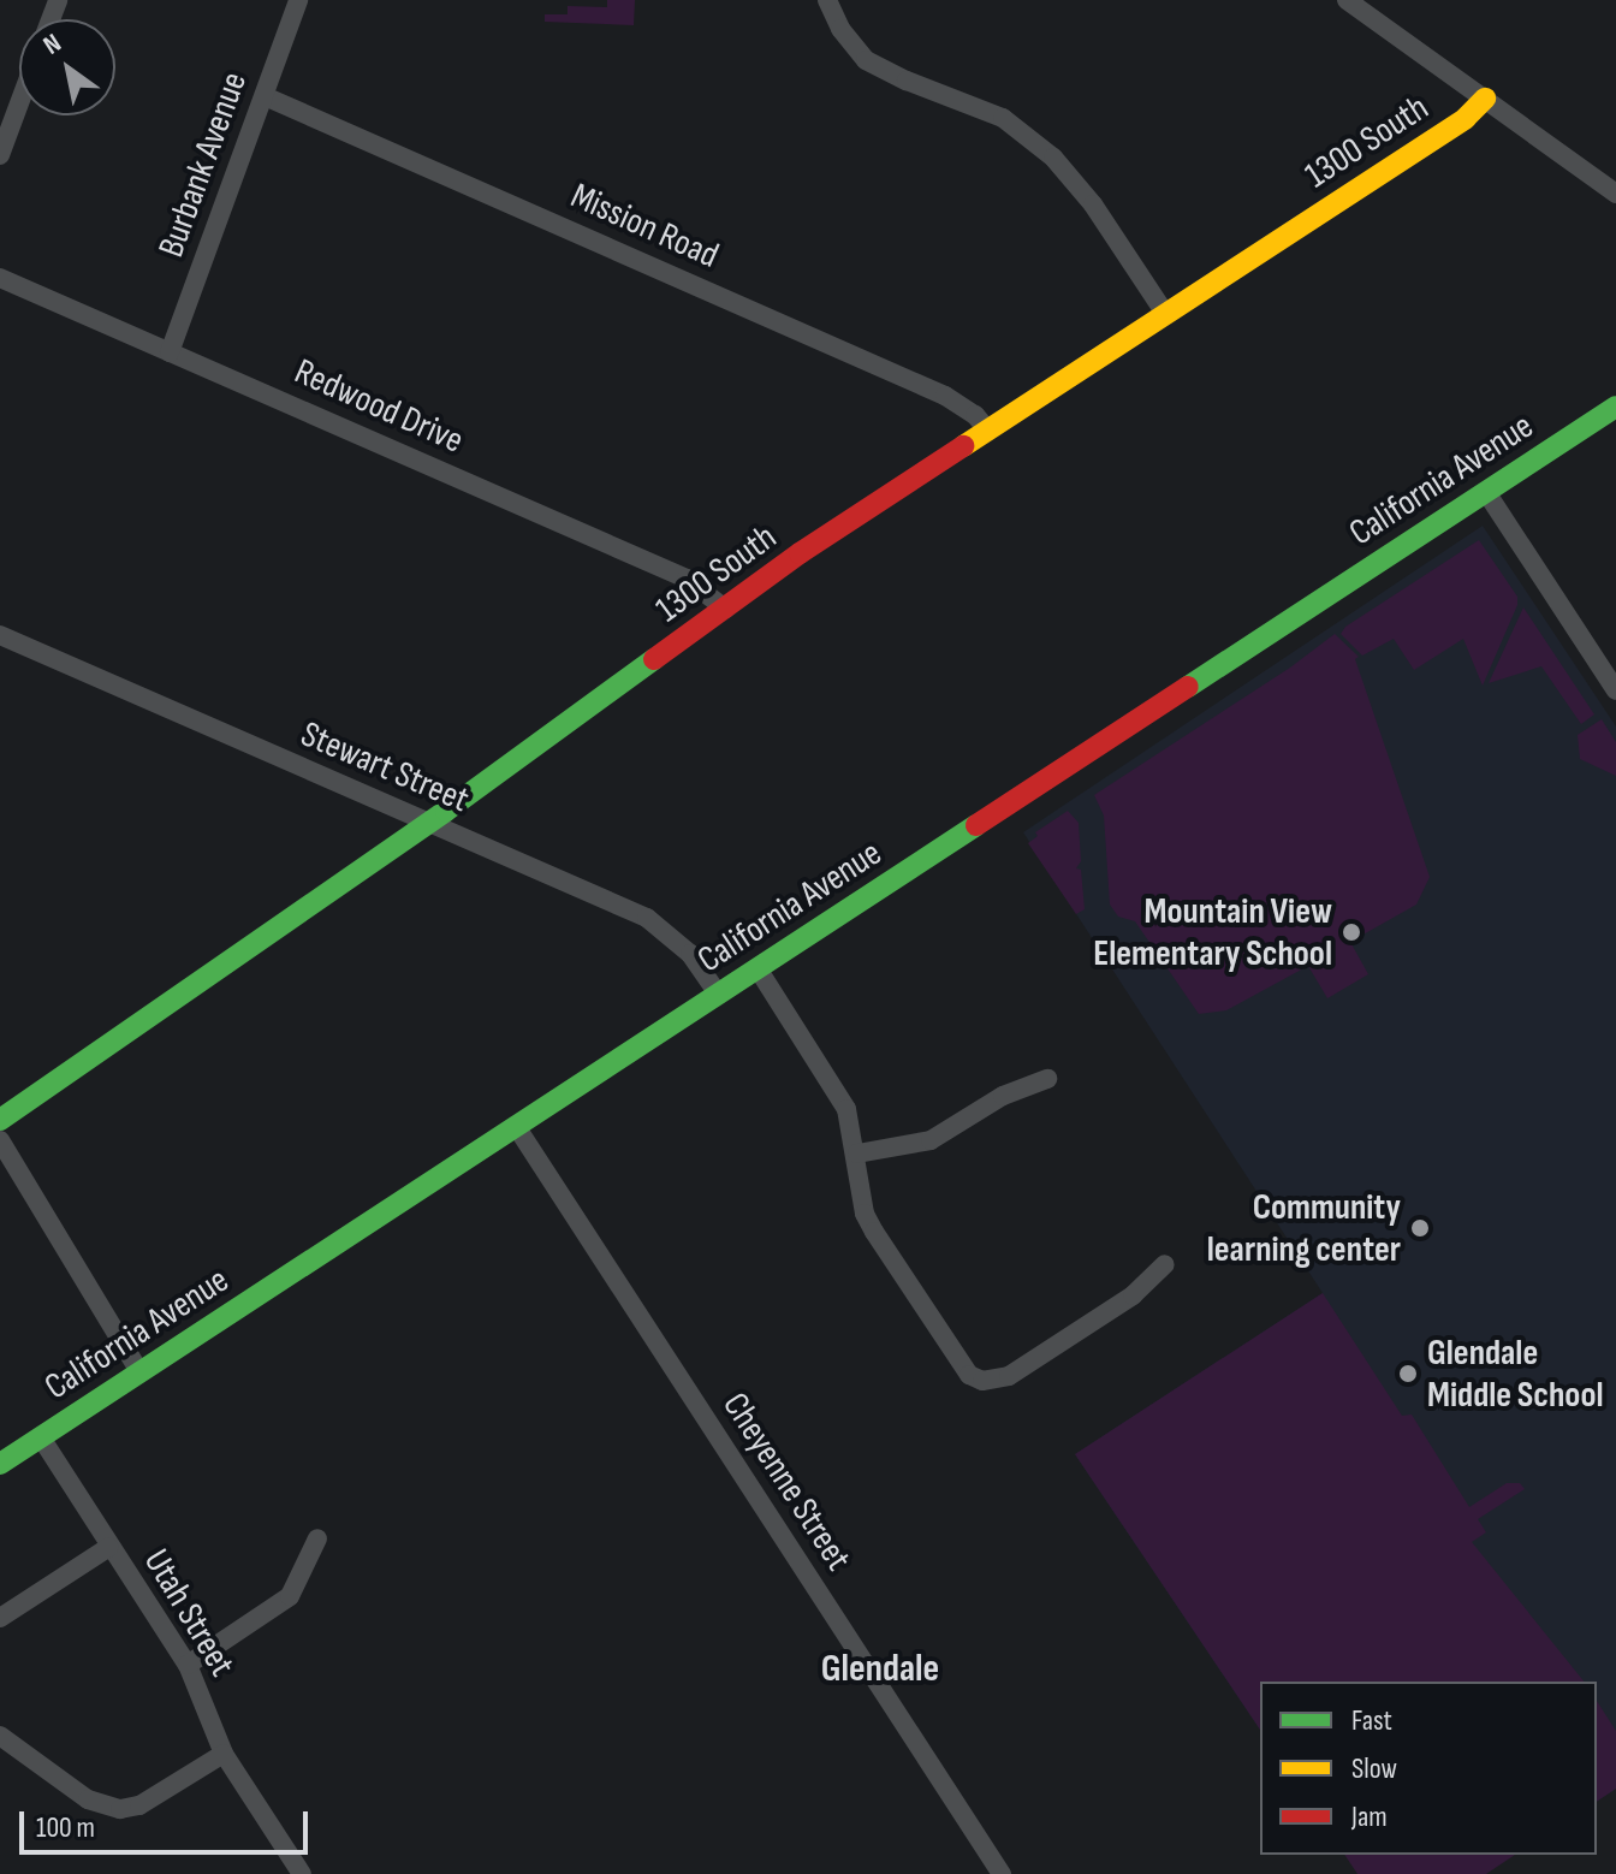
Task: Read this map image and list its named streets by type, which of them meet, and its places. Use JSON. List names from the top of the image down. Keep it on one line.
{"streets":{"main road":["1300 South","California Avenue"],"street":["Burbank Avenue","Mission Road","Redwood Drive","Stewart Street","Cheyenne Street","Utah Street"]},"crossings":[["1300 South","Mission Road"],["1300 South","Redwood Drive"],["1300 South","Stewart Street"],["Burbank Avenue","Mission Road"],["Burbank Avenue","Redwood Drive"],["California Avenue","Stewart Street"],["California Avenue","Cheyenne Street"],["California Avenue","Utah Street"]],"districts":["Glendale"],"places":["Mountain View Elementary School","Community learning center","Glendale Middle School"],"legend":["Fast","Slow","Jam"],"scale_bar":"100 m","north":"top left"}
